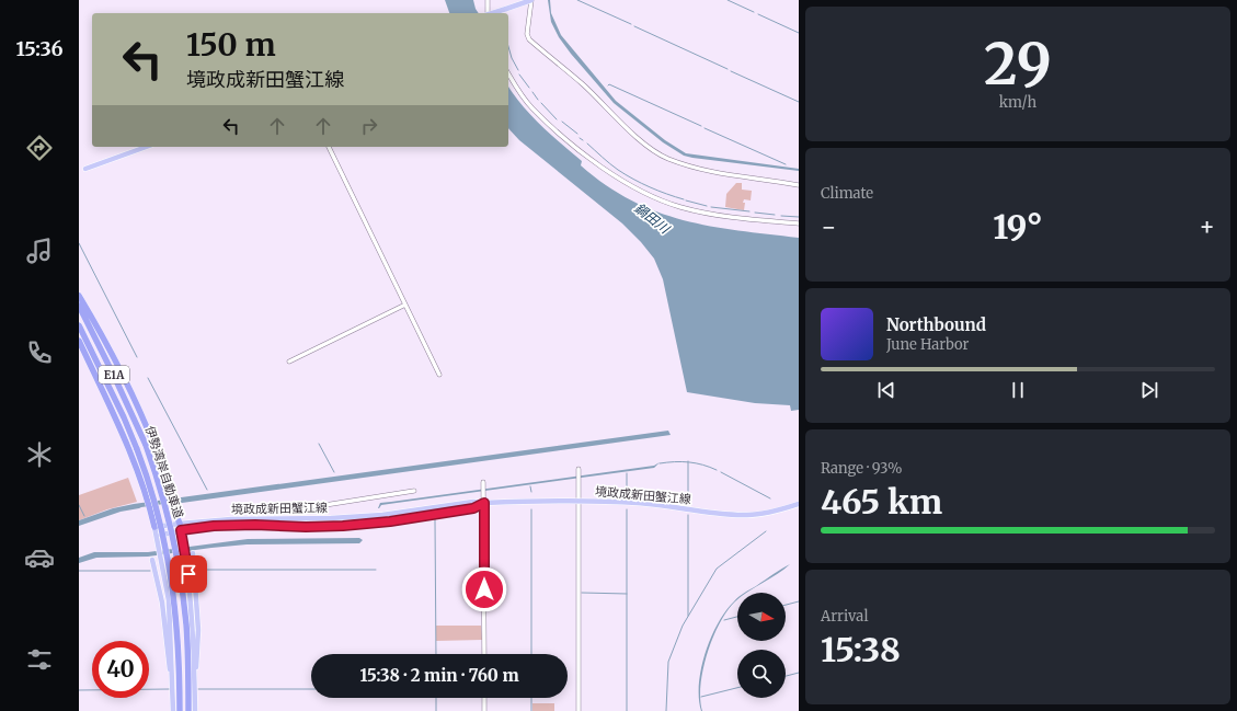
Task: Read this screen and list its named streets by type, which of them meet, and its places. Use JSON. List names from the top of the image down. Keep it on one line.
{"streets":{"highway":["E1A","伊勢湾岸自動車道"],"main road":["境政成新田蟹江線"]},"water":["鍋田川"],"north":"right","page":{"tabs":"15:36","tile":[["29","km/h"],"Climate",["Range · 93%","465 km"],["Arrival","15:38"]],"turn":["150 m","境政成新田蟹江線"],"heat":["−","19°","+"],"song":["Northbound","June Harbor"],"limit":"40","trip":"15:38 · 2 min · 760 m"}}
